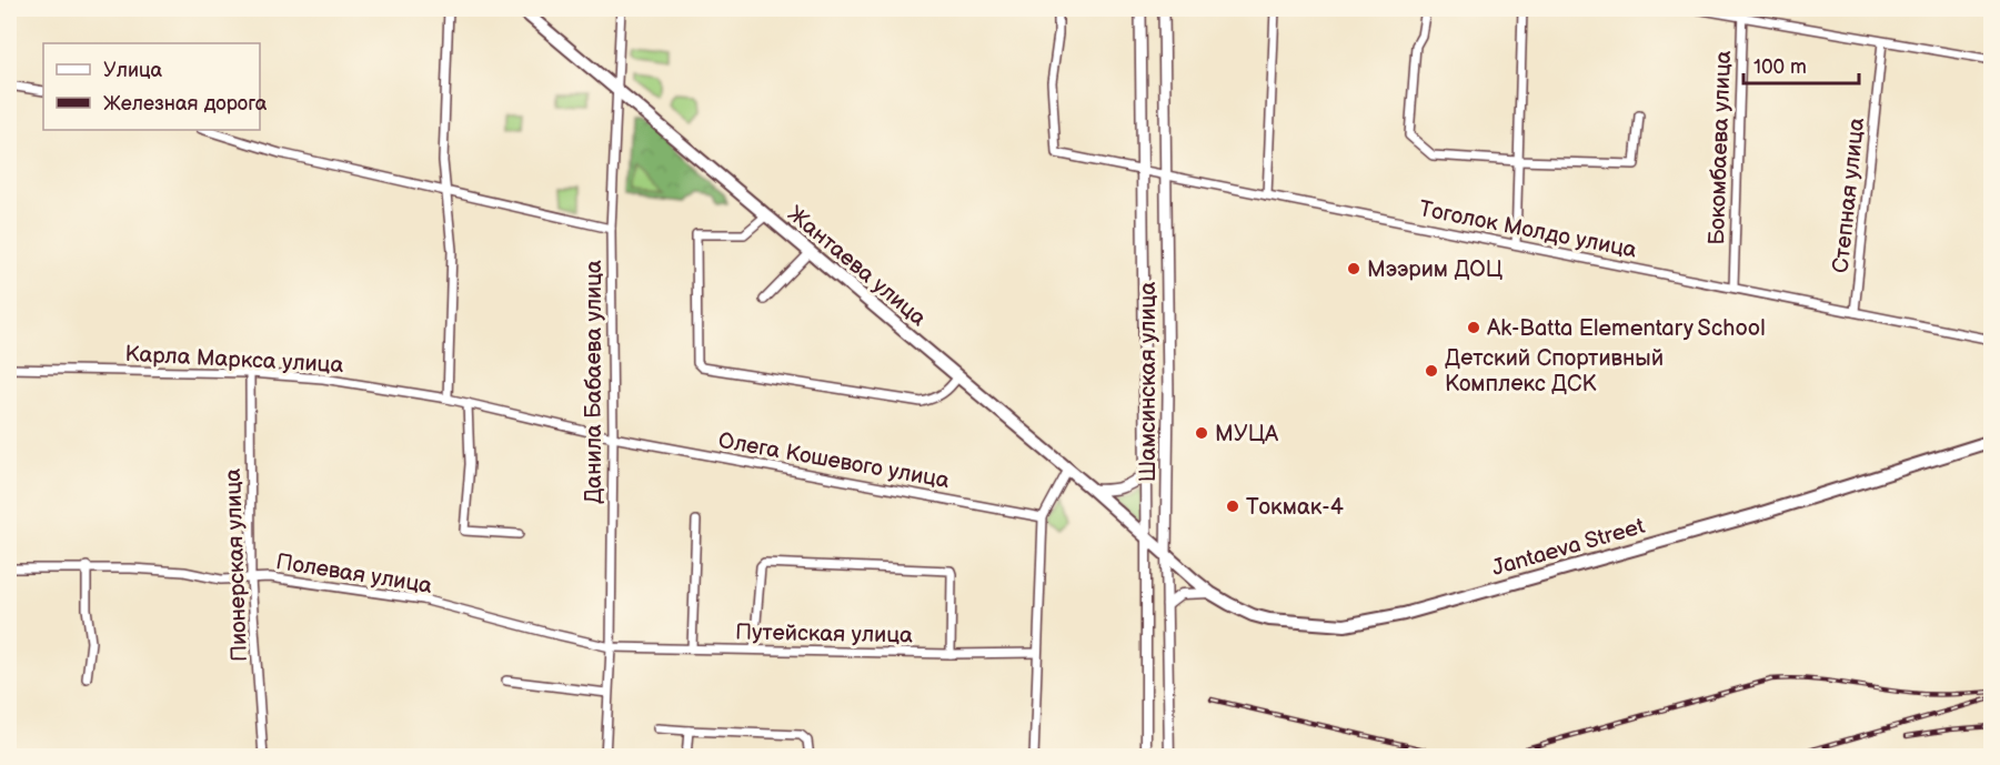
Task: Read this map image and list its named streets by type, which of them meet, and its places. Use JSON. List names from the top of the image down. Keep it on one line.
{"streets":{"main road":["Жантаева улица","Шамсинская улица","Jantaeva Street"],"street":["Бокомбаева улица","Степная улица","Тоголок Молдо улица","Карла Маркса улица","Данила Бабаева улица","Олега Кошевого улица","Пионерская улица","Полевая улица","Путейская улица"]},"crossings":[["Бокомбаева улица","Тоголок Молдо улица"],["Степная улица","Тоголок Молдо улица"],["Тоголок Молдо улица","Шамсинская улица"],["Жантаева улица","Данила Бабаева улица"],["Жантаева улица","Шамсинская улица"],["Жантаева улица","Jantaeva Street"],["Карла Маркса улица","Данила Бабаева улица"],["Карла Маркса улица","Олега Кошевого улица"],["Карла Маркса улица","Пионерская улица"],["Данила Бабаева улица","Олега Кошевого улица"],["Данила Бабаева улица","Полевая улица"],["Данила Бабаева улица","Путейская улица"],["Шамсинская улица","Jantaeva Street"],["Пионерская улица","Полевая улица"],["Полевая улица","Путейская улица"]],"places":["Мээрим ДОЦ","Ak-Batta Elementary School","Детский Спортивный Комплекс ДСК","МУЦА","Токмак-4"],"legend":["Улица","Железная дорога"],"scale_bar":"100 m"}
